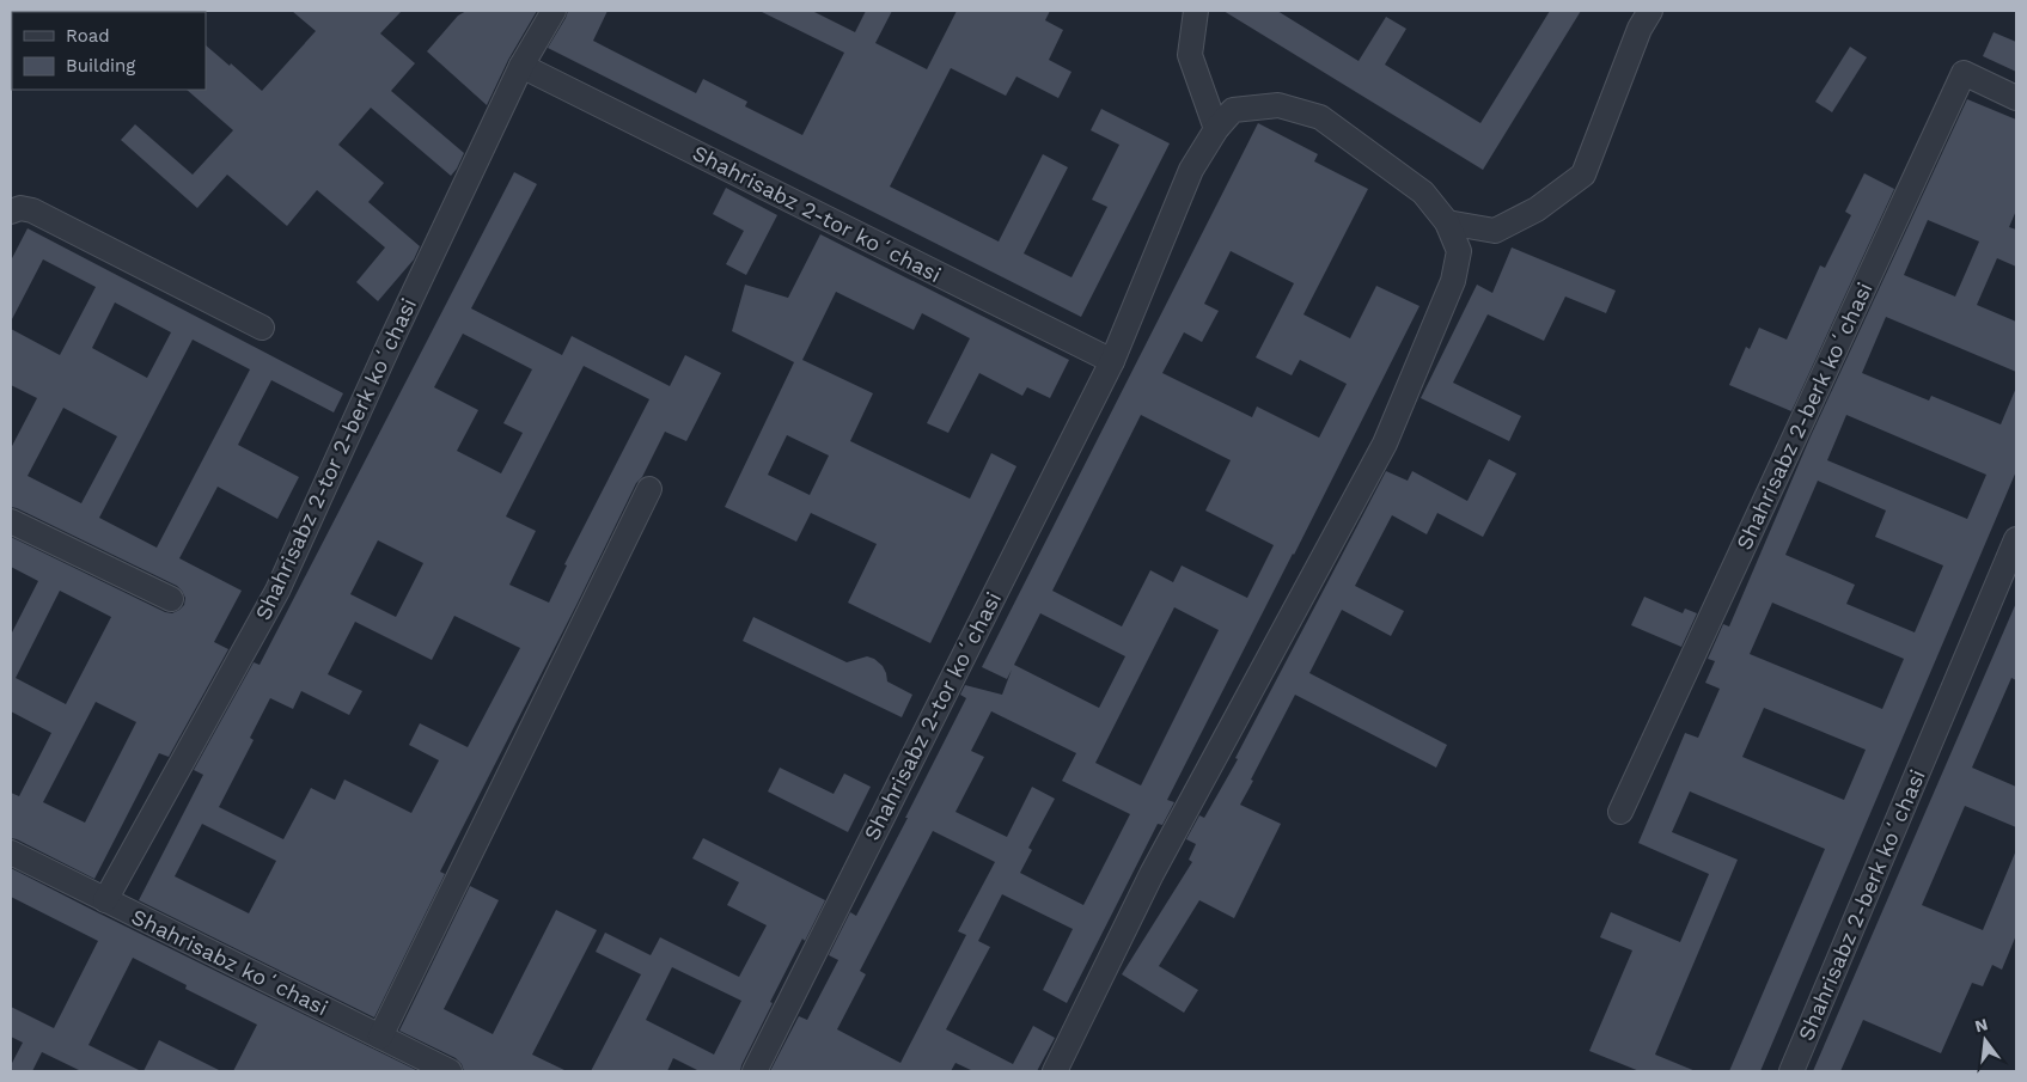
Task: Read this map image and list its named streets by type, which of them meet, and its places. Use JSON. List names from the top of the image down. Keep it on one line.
{"streets":{"street":["Shahrisabz 2-tor koʻchasi","Shahrisabz 2-berk koʻchasi","Shahrisabz 2-tor 2-berk koʻchasi","Shahrisabz koʻchasi"]},"crossings":[["Shahrisabz 2-tor koʻchasi","Shahrisabz 2-tor 2-berk koʻchasi"],["Shahrisabz 2-tor 2-berk koʻchasi","Shahrisabz koʻchasi"]],"legend":["Road","Building"],"north":"top"}
